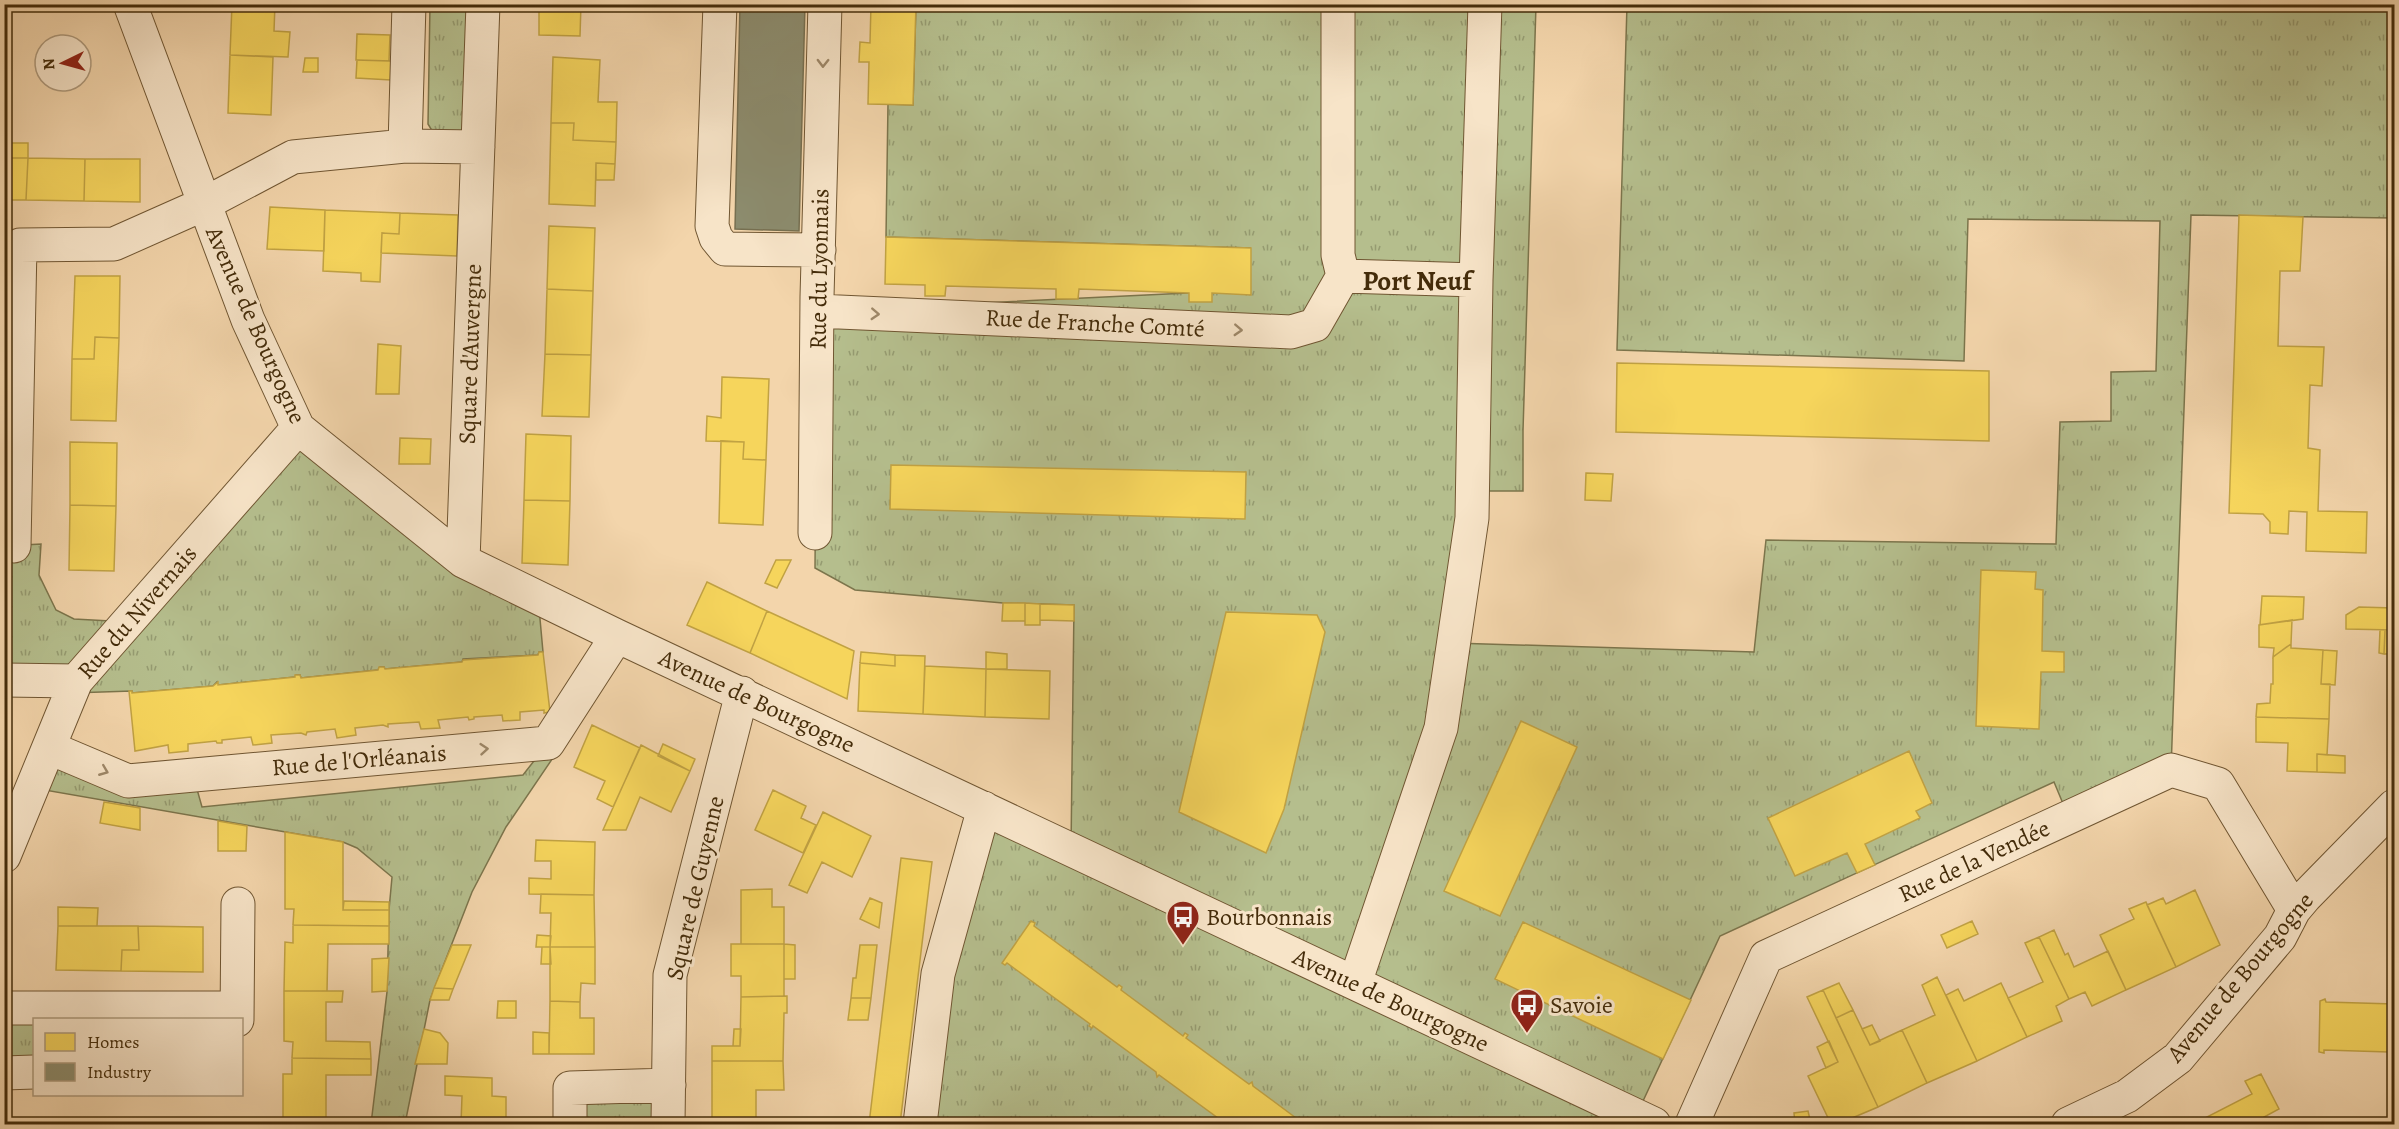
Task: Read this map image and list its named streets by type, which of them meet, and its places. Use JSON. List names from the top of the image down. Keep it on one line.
{"streets":{"street":["Rue du Lyonnais","Rue de Franche Comté","Avenue de Bourgogne","Square d'Auvergne","Rue du Nivernais","Rue de l'Orléanais","Rue de la Vendée","Square de Guyenne"]},"crossings":[["Rue du Lyonnais","Rue de Franche Comté"],["Avenue de Bourgogne","Square d'Auvergne"],["Avenue de Bourgogne","Rue du Nivernais"],["Avenue de Bourgogne","Rue de l'Orléanais"],["Avenue de Bourgogne","Rue de la Vendée"],["Avenue de Bourgogne","Square de Guyenne"],["Rue du Nivernais","Rue de l'Orléanais"]],"one_way":["Rue du Lyonnais","Rue de Franche Comté"],"districts":["Port Neuf"],"places":{"bus stop":["Bourbonnais","Savoie"]},"legend":["Homes","Industry"],"north":"left"}
